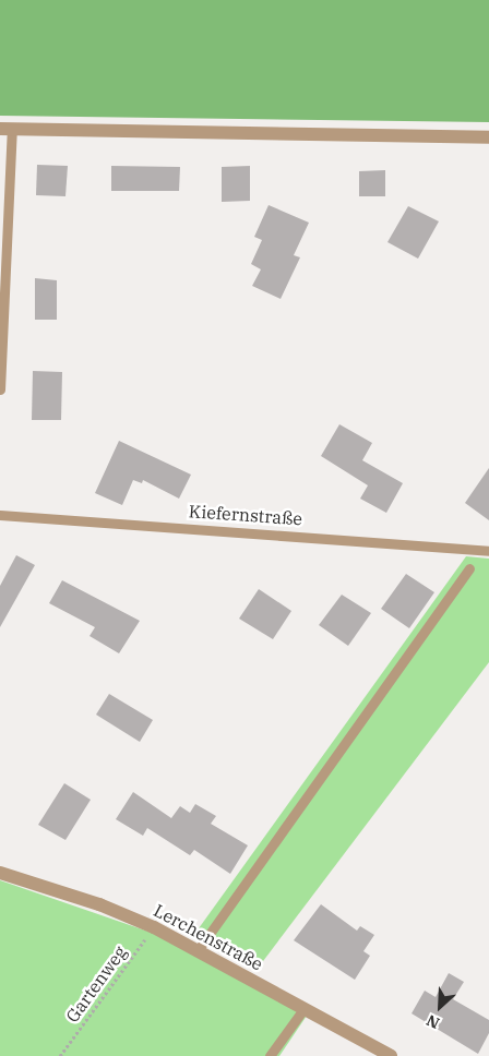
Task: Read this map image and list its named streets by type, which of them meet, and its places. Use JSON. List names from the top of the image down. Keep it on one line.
{"streets":{"street":["Lerchenstraße"],"lane":["Kiefernstraße"],"path":["Gartenweg"]},"crossings":[["Lerchenstraße","Gartenweg"]],"north":"bottom left"}
